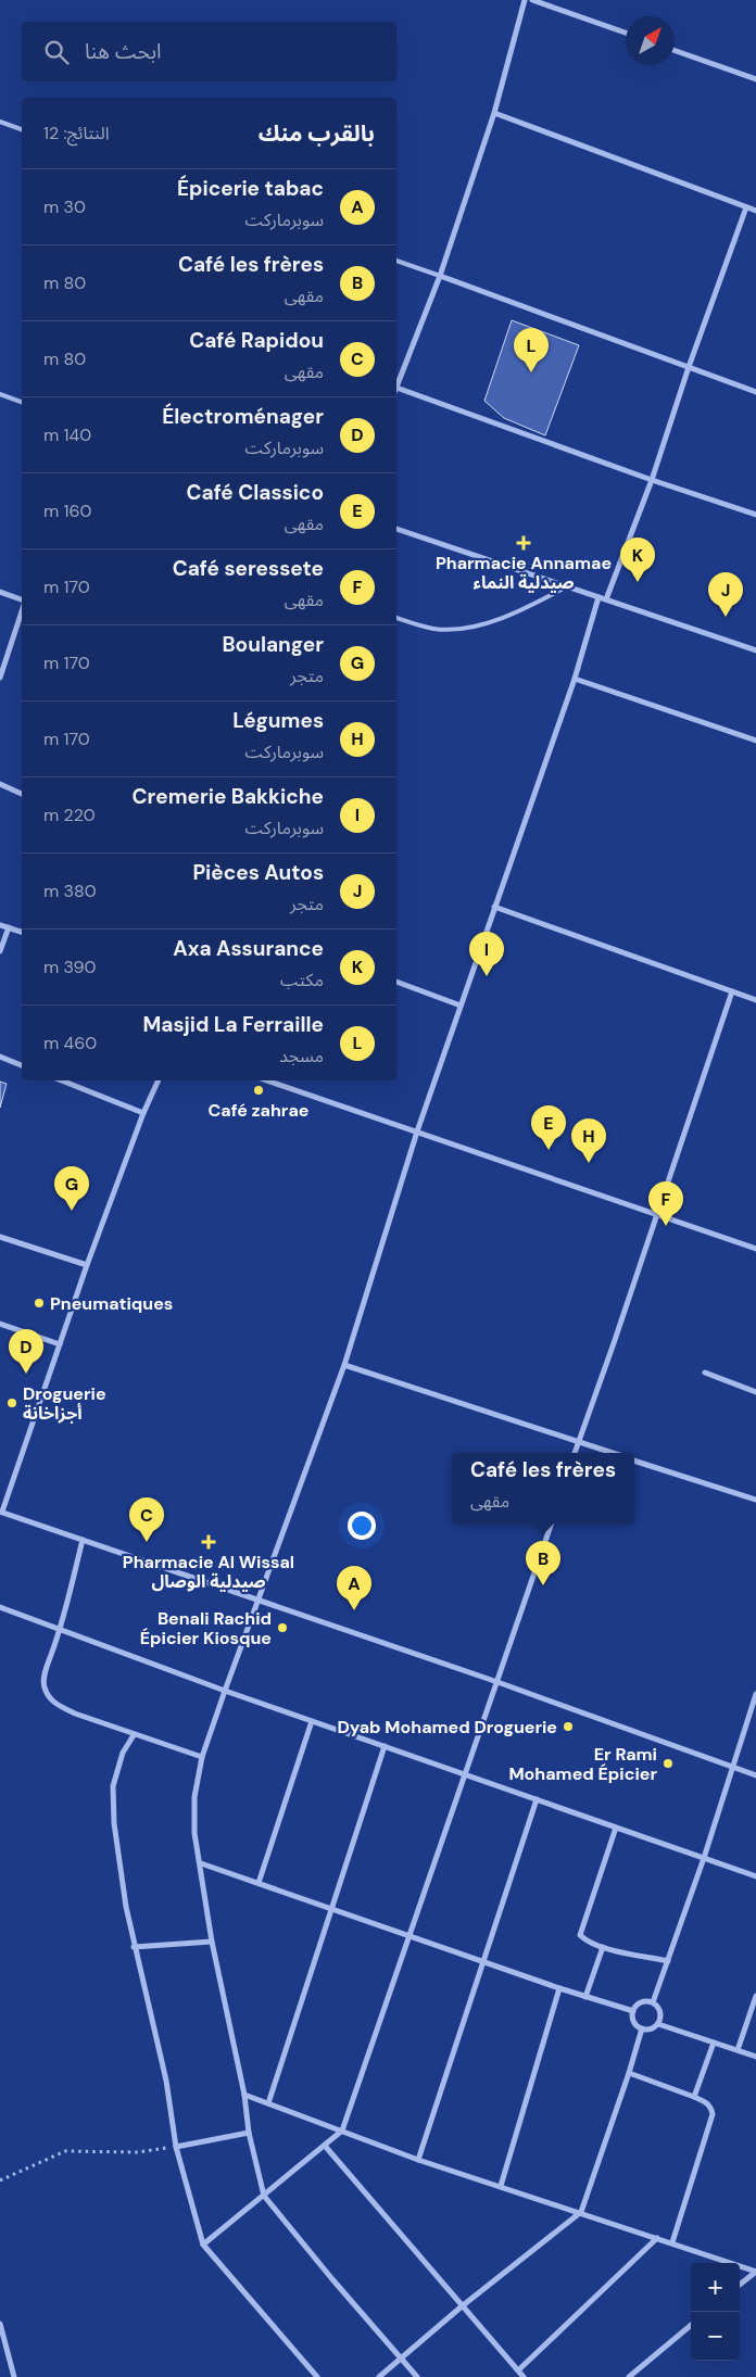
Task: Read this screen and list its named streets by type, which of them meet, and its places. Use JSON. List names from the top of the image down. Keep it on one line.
{"places":{"health":["Pharmacie Annamae صيدلية النماء","Pharmacie Al Wissal صيدلية الوصال"],"other":["Café zahrae","Pneumatiques","Droguerie أجزاخانة","Benali Rachid Épicier Kiosque","Dyab Mohamed Droguerie","Er Rami Mohamed Épicier"]},"north":"top right","page":{"search":"ابحث هنا","heading":["بالقرب منك","النتائج: 12"],"list":[{"mark":"A","name":"Épicerie tabac","note":"سوبرماركت","value":"30 m"},{"mark":"B","name":"Café les frères","note":"مقهى","value":"80 m"},{"mark":"C","name":"Café Rapidou","note":"مقهى","value":"80 m"},{"mark":"D","name":"Électroménager","note":"سوبرماركت","value":"140 m"},{"mark":"E","name":"Café Classico","note":"مقهى","value":"160 m"},{"mark":"F","name":"Café seressete","note":"مقهى","value":"170 m"},{"mark":"G","name":"Boulanger","note":"متجر","value":"170 m"},{"mark":"H","name":"Légumes","note":"سوبرماركت","value":"170 m"},{"mark":"I","name":"Cremerie Bakkiche","note":"سوبرماركت","value":"220 m"},{"mark":"J","name":"Pièces Autos","note":"متجر","value":"380 m"},{"mark":"K","name":"Axa Assurance","note":"مكتب","value":"390 m"},{"mark":"L","name":"Masjid La Ferraille","note":"مسجد","value":"460 m"}],"pins":["L","K","J","I","E","H","G","F","D","C","B","A"],"popup":["Café les frères","مقهى"],"map_buttons":["+","−"]}}
